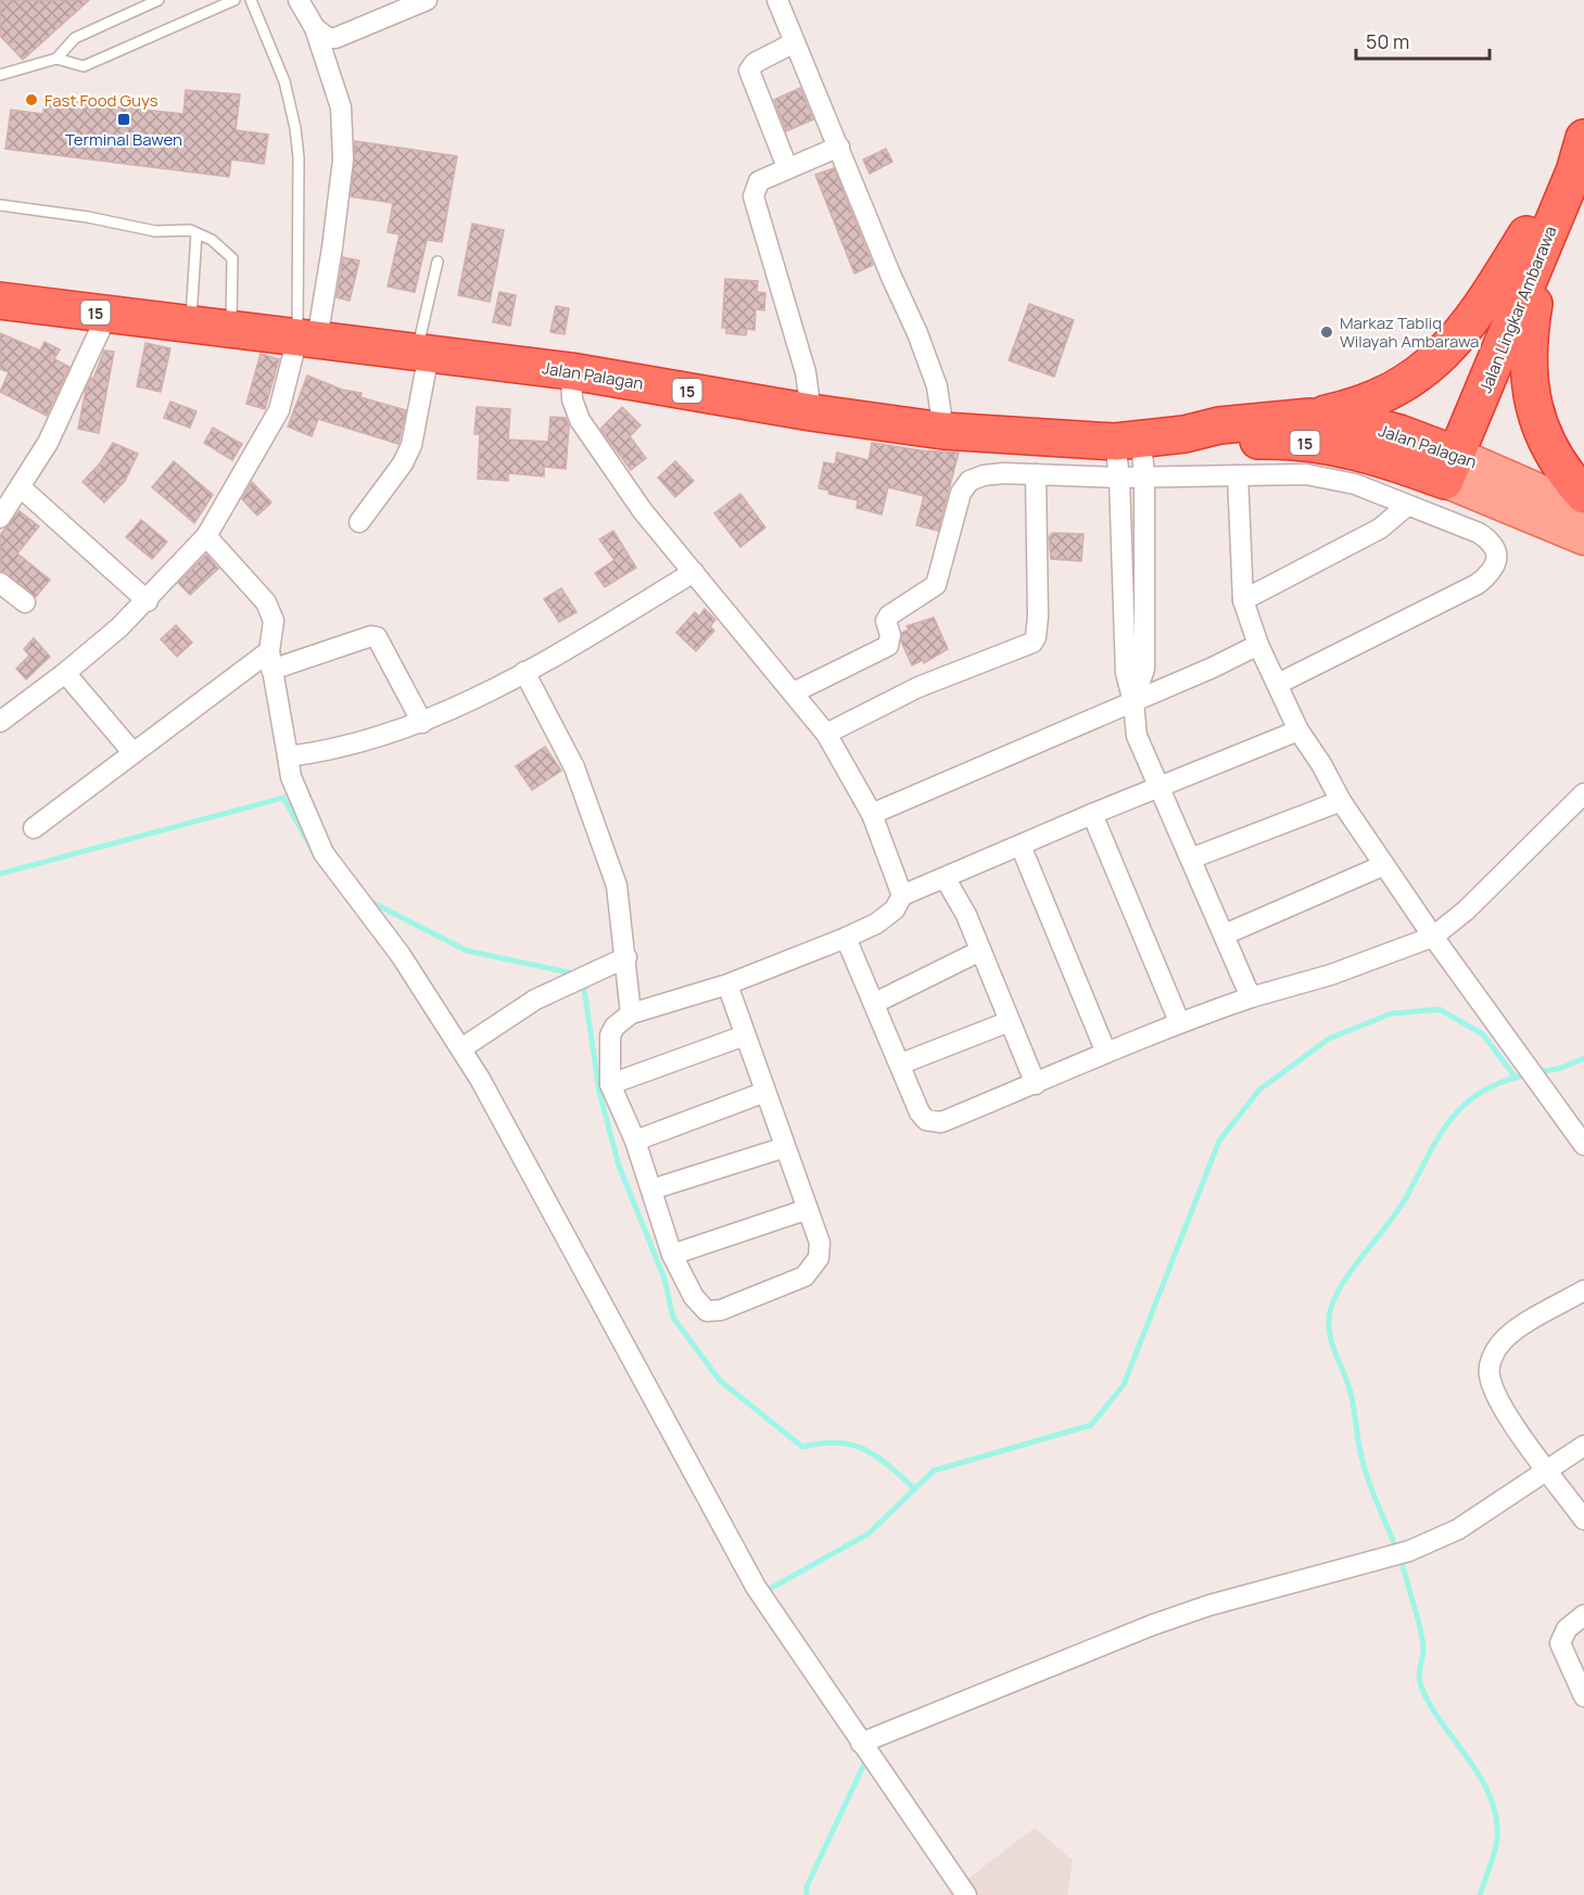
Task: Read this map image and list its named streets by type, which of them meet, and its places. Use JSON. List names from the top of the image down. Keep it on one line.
{"streets":{"highway":["Jalan Lingkar Ambarawa","15","Jalan Palagan"]},"crossings":[["Jalan Lingkar Ambarawa","15"],["Jalan Lingkar Ambarawa","Jalan Palagan"],["15","Jalan Palagan"]],"places":{"other":["Fast Food Guys","Markaz Tabliq Wilayah Ambarawa"],"transit":["Terminal Bawen"]},"scale_bar":"50 m"}
